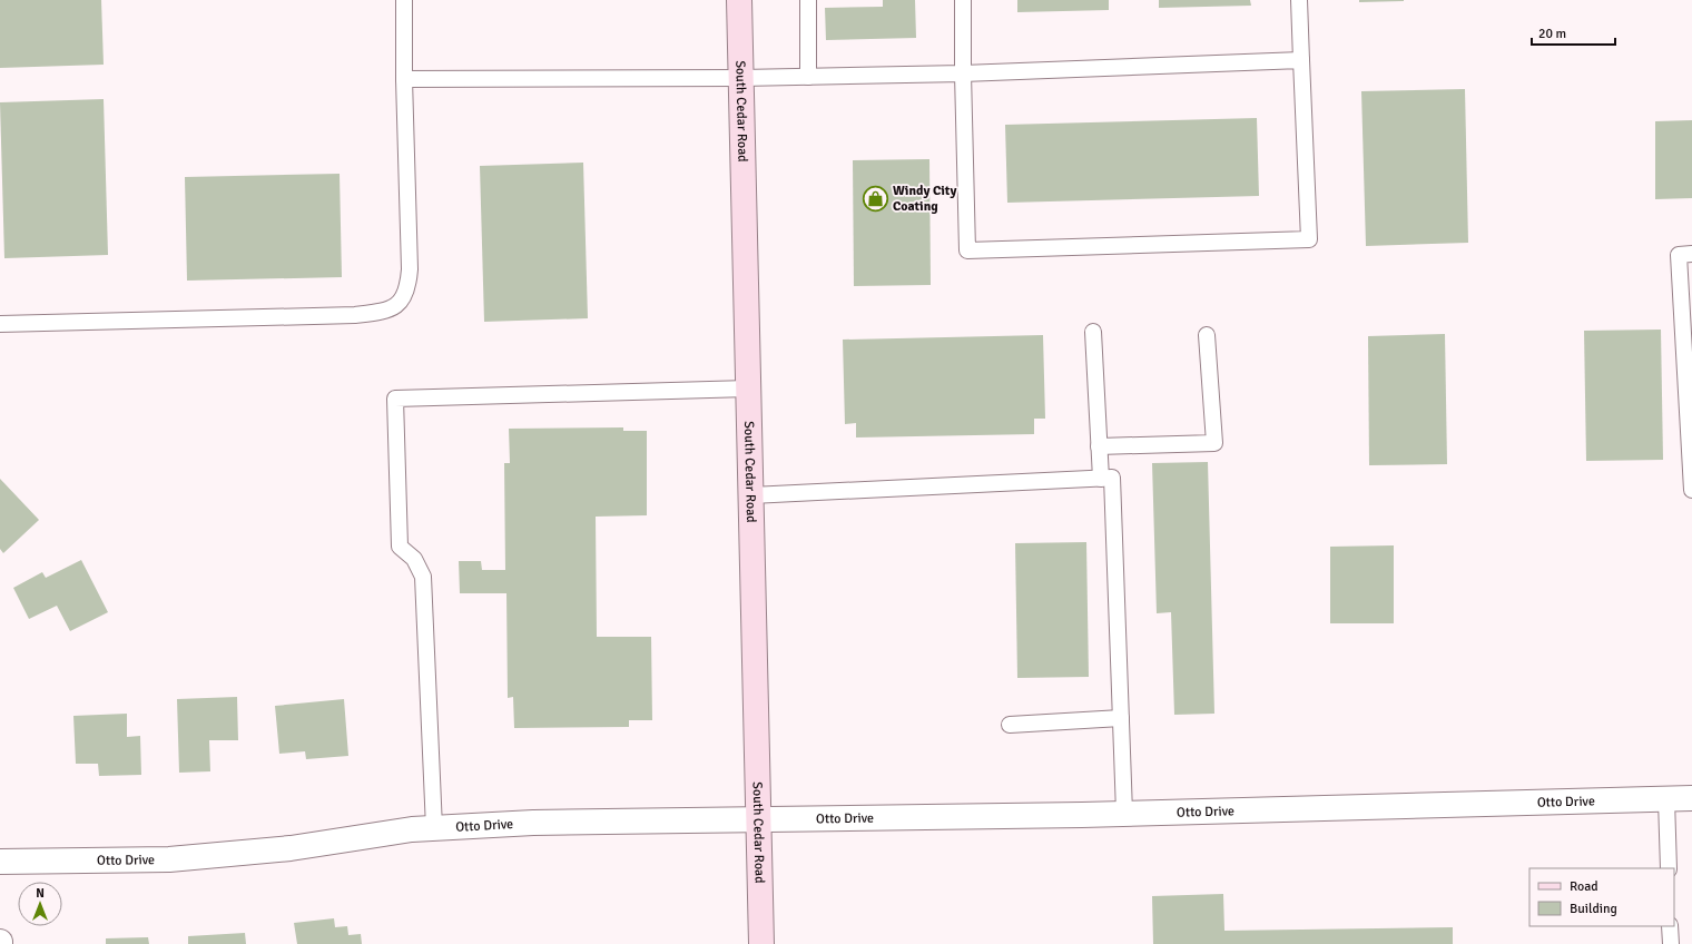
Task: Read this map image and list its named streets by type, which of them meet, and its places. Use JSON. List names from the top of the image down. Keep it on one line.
{"streets":{"main road":["South Cedar Road"],"street":["Otto Drive"]},"crossings":[["South Cedar Road","Otto Drive"]],"places":{"shop":["Windy City Coating"]},"legend":["Road","Building"],"scale_bar":"20 m","north":"top"}
